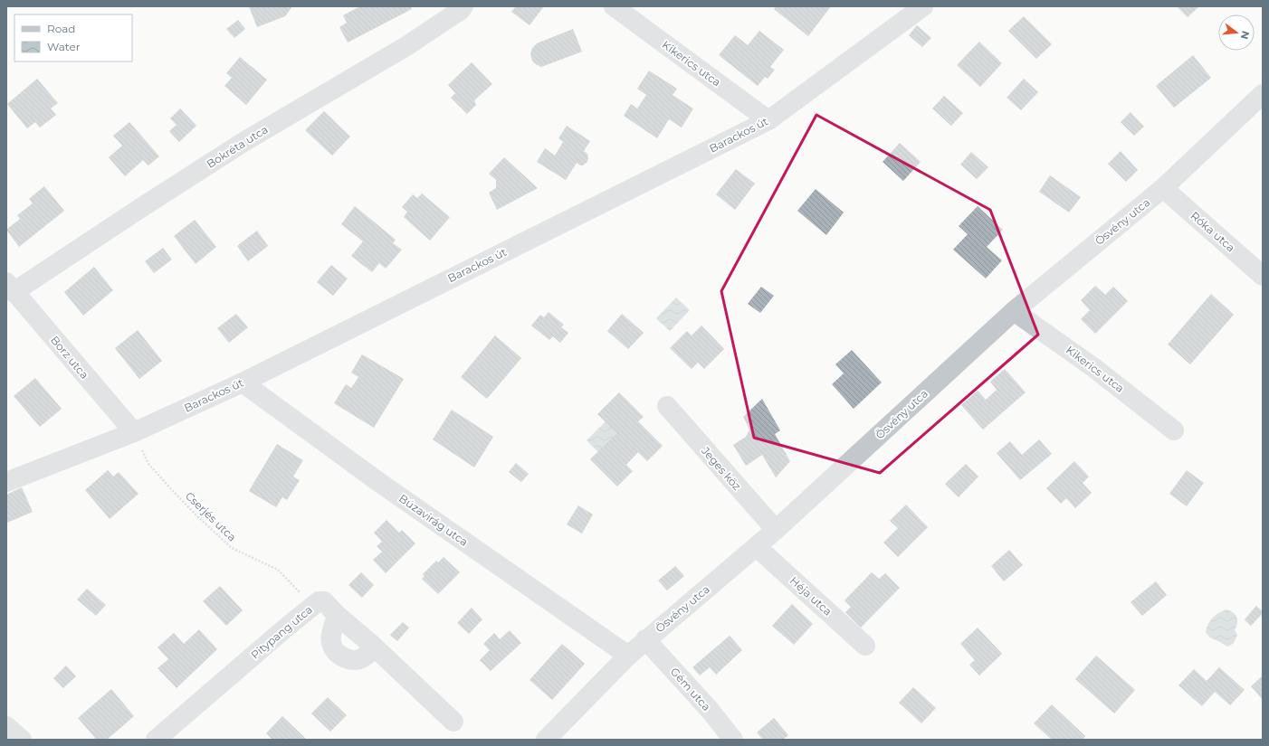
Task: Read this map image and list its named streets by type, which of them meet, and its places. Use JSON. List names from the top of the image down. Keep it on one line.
{"streets":{"street":["Kikerics utca","Barackos út","Bokréta utca","Ösvény utca","Róka utca","Borz utca","Jeges köz","Búzavirág utca","Héja utca","Pitypang utca","Gém utca"],"path":["Cserjés utca"]},"crossings":[["Kikerics utca","Barackos út"],["Kikerics utca","Ösvény utca"],["Barackos út","Borz utca"],["Barackos út","Cserjés utca"],["Barackos út","Búzavirág utca"],["Bokréta utca","Borz utca"],["Ösvény utca","Róka utca"],["Ösvény utca","Jeges köz"],["Ösvény utca","Búzavirág utca"],["Ösvény utca","Héja utca"],["Ösvény utca","Gém utca"],["Borz utca","Cserjés utca"],["Cserjés utca","Pitypang utca"]],"legend":["Road","Water"],"north":"right"}
